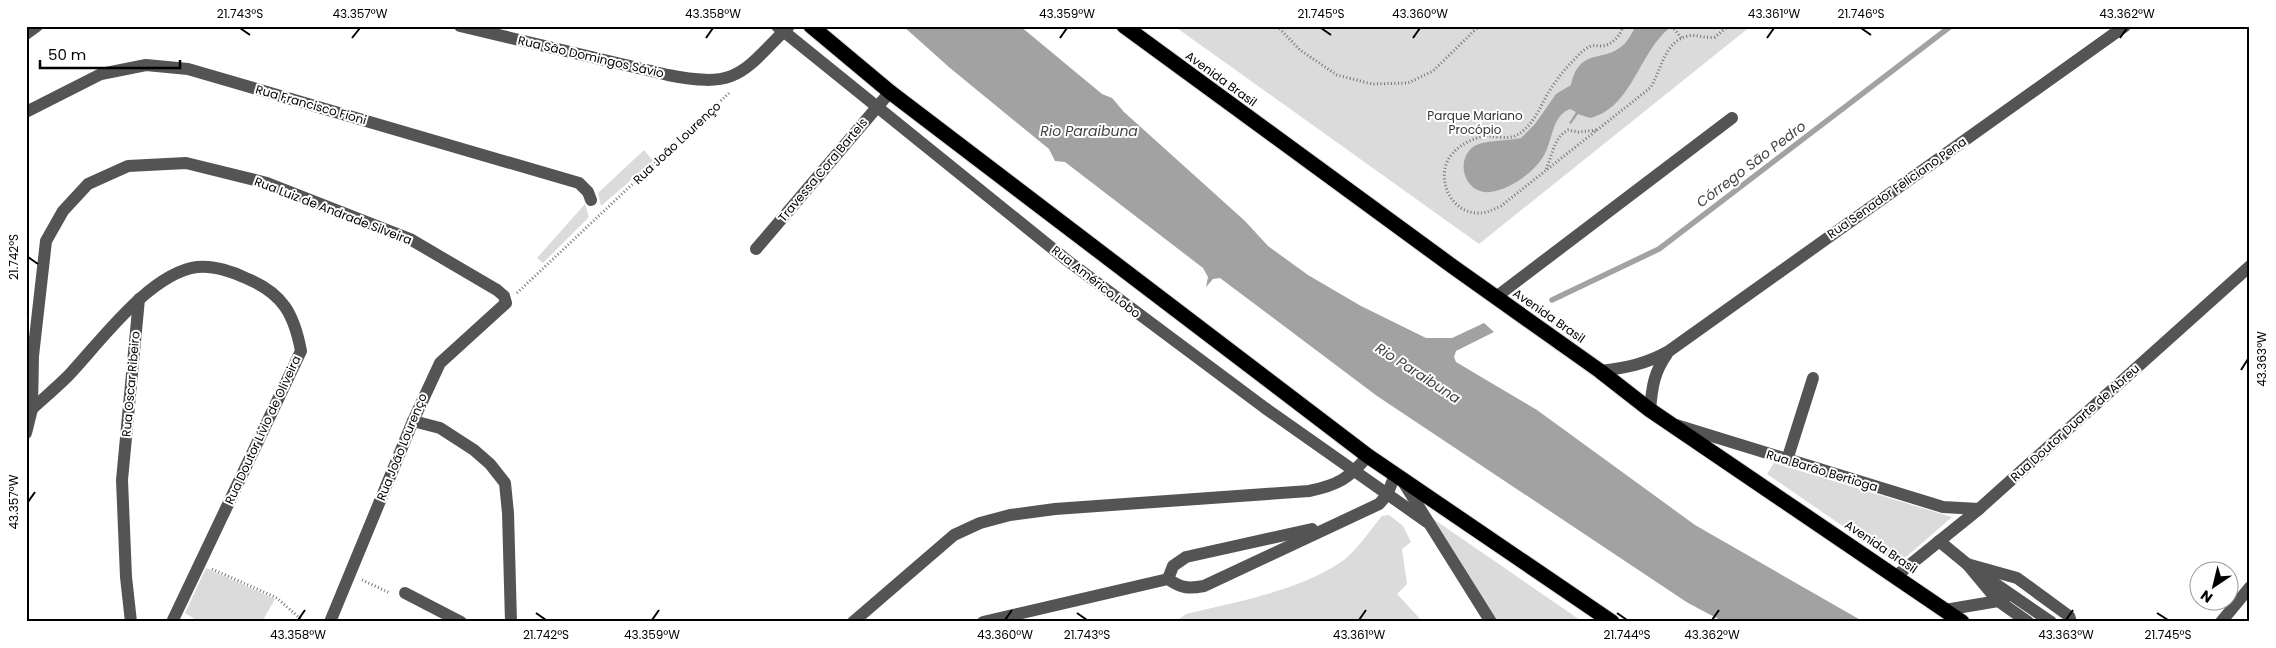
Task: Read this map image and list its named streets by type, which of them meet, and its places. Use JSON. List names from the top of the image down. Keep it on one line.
{"streets":{"highway":["Avenida Brasil"],"street":["Rua São Domingos Sávio","Rua Francisco Fioni","Rua João Lourenço","Travessa Cora Bartels","Rua Senador Feliciano Pena","Rua Luiz de Andrade Silveira","Rua Américo Lobo","Rua Oscar Ribeiro","Rua Doutor Duarte de Abreu","Rua Doutor Lívio de Oliveira","Rua Barão Bertioga"]},"crossings":[["Rua São Domingos Sávio","Rua Américo Lobo"],["Avenida Brasil","Rua Senador Feliciano Pena"],["Avenida Brasil","Rua Doutor Duarte de Abreu"],["Avenida Brasil","Rua Barão Bertioga"],["Rua João Lourenço","Rua Luiz de Andrade Silveira"],["Travessa Cora Bartels","Rua Américo Lobo"],["Rua Luiz de Andrade Silveira","Rua Oscar Ribeiro"],["Rua Oscar Ribeiro","Rua Doutor Lívio de Oliveira"],["Rua Doutor Duarte de Abreu","Rua Barão Bertioga"]],"water":["Rio Paraibuna","Córrego São Pedro"],"parks":["Parque Mariano Procópio"],"scale_bar":"50 m","north":"bottom left","coordinates":["21.743°S","43.357°W","43.358°W","43.359°W","21.745°S","43.360°W","43.361°W","21.746°S","43.362°W","21.742°S","43.363°W","21.744°S"]}
